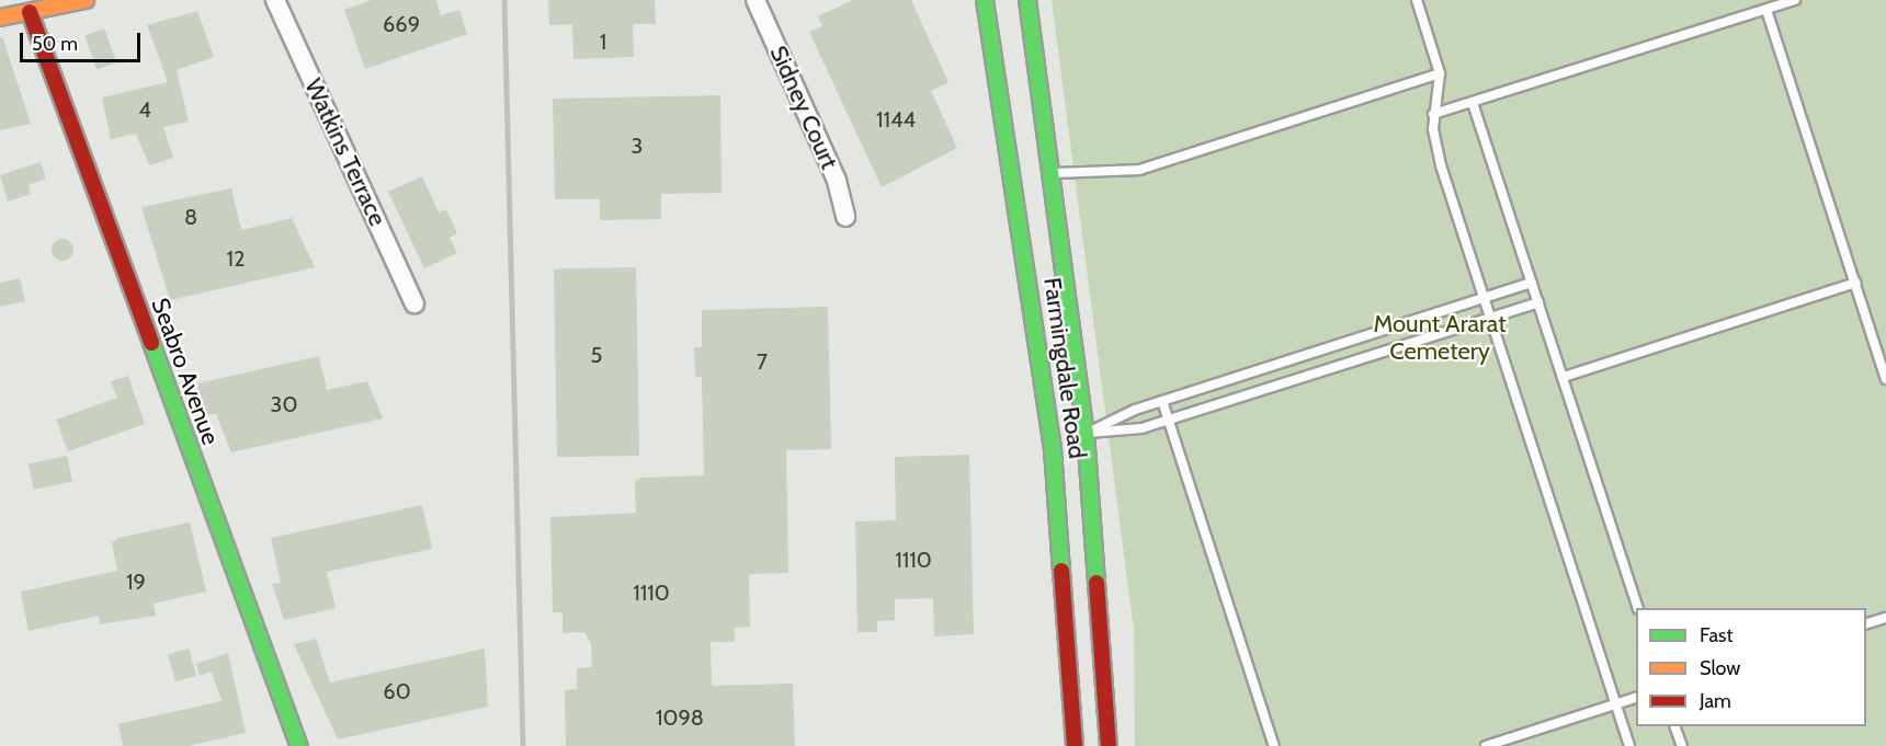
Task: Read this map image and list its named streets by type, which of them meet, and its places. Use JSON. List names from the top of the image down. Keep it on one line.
{"streets":{"main road":["Farmingdale Road","Seabro Avenue"],"street":["Sidney Court","Watkins Terrace"]},"parks":["Mount Ararat Cemetery"],"house_numbers":["669","1","4","1144","3","8","12","5","7","30","1110","19","1110","60","1098"],"legend":["Fast","Slow","Jam"],"scale_bar":"50 m"}
